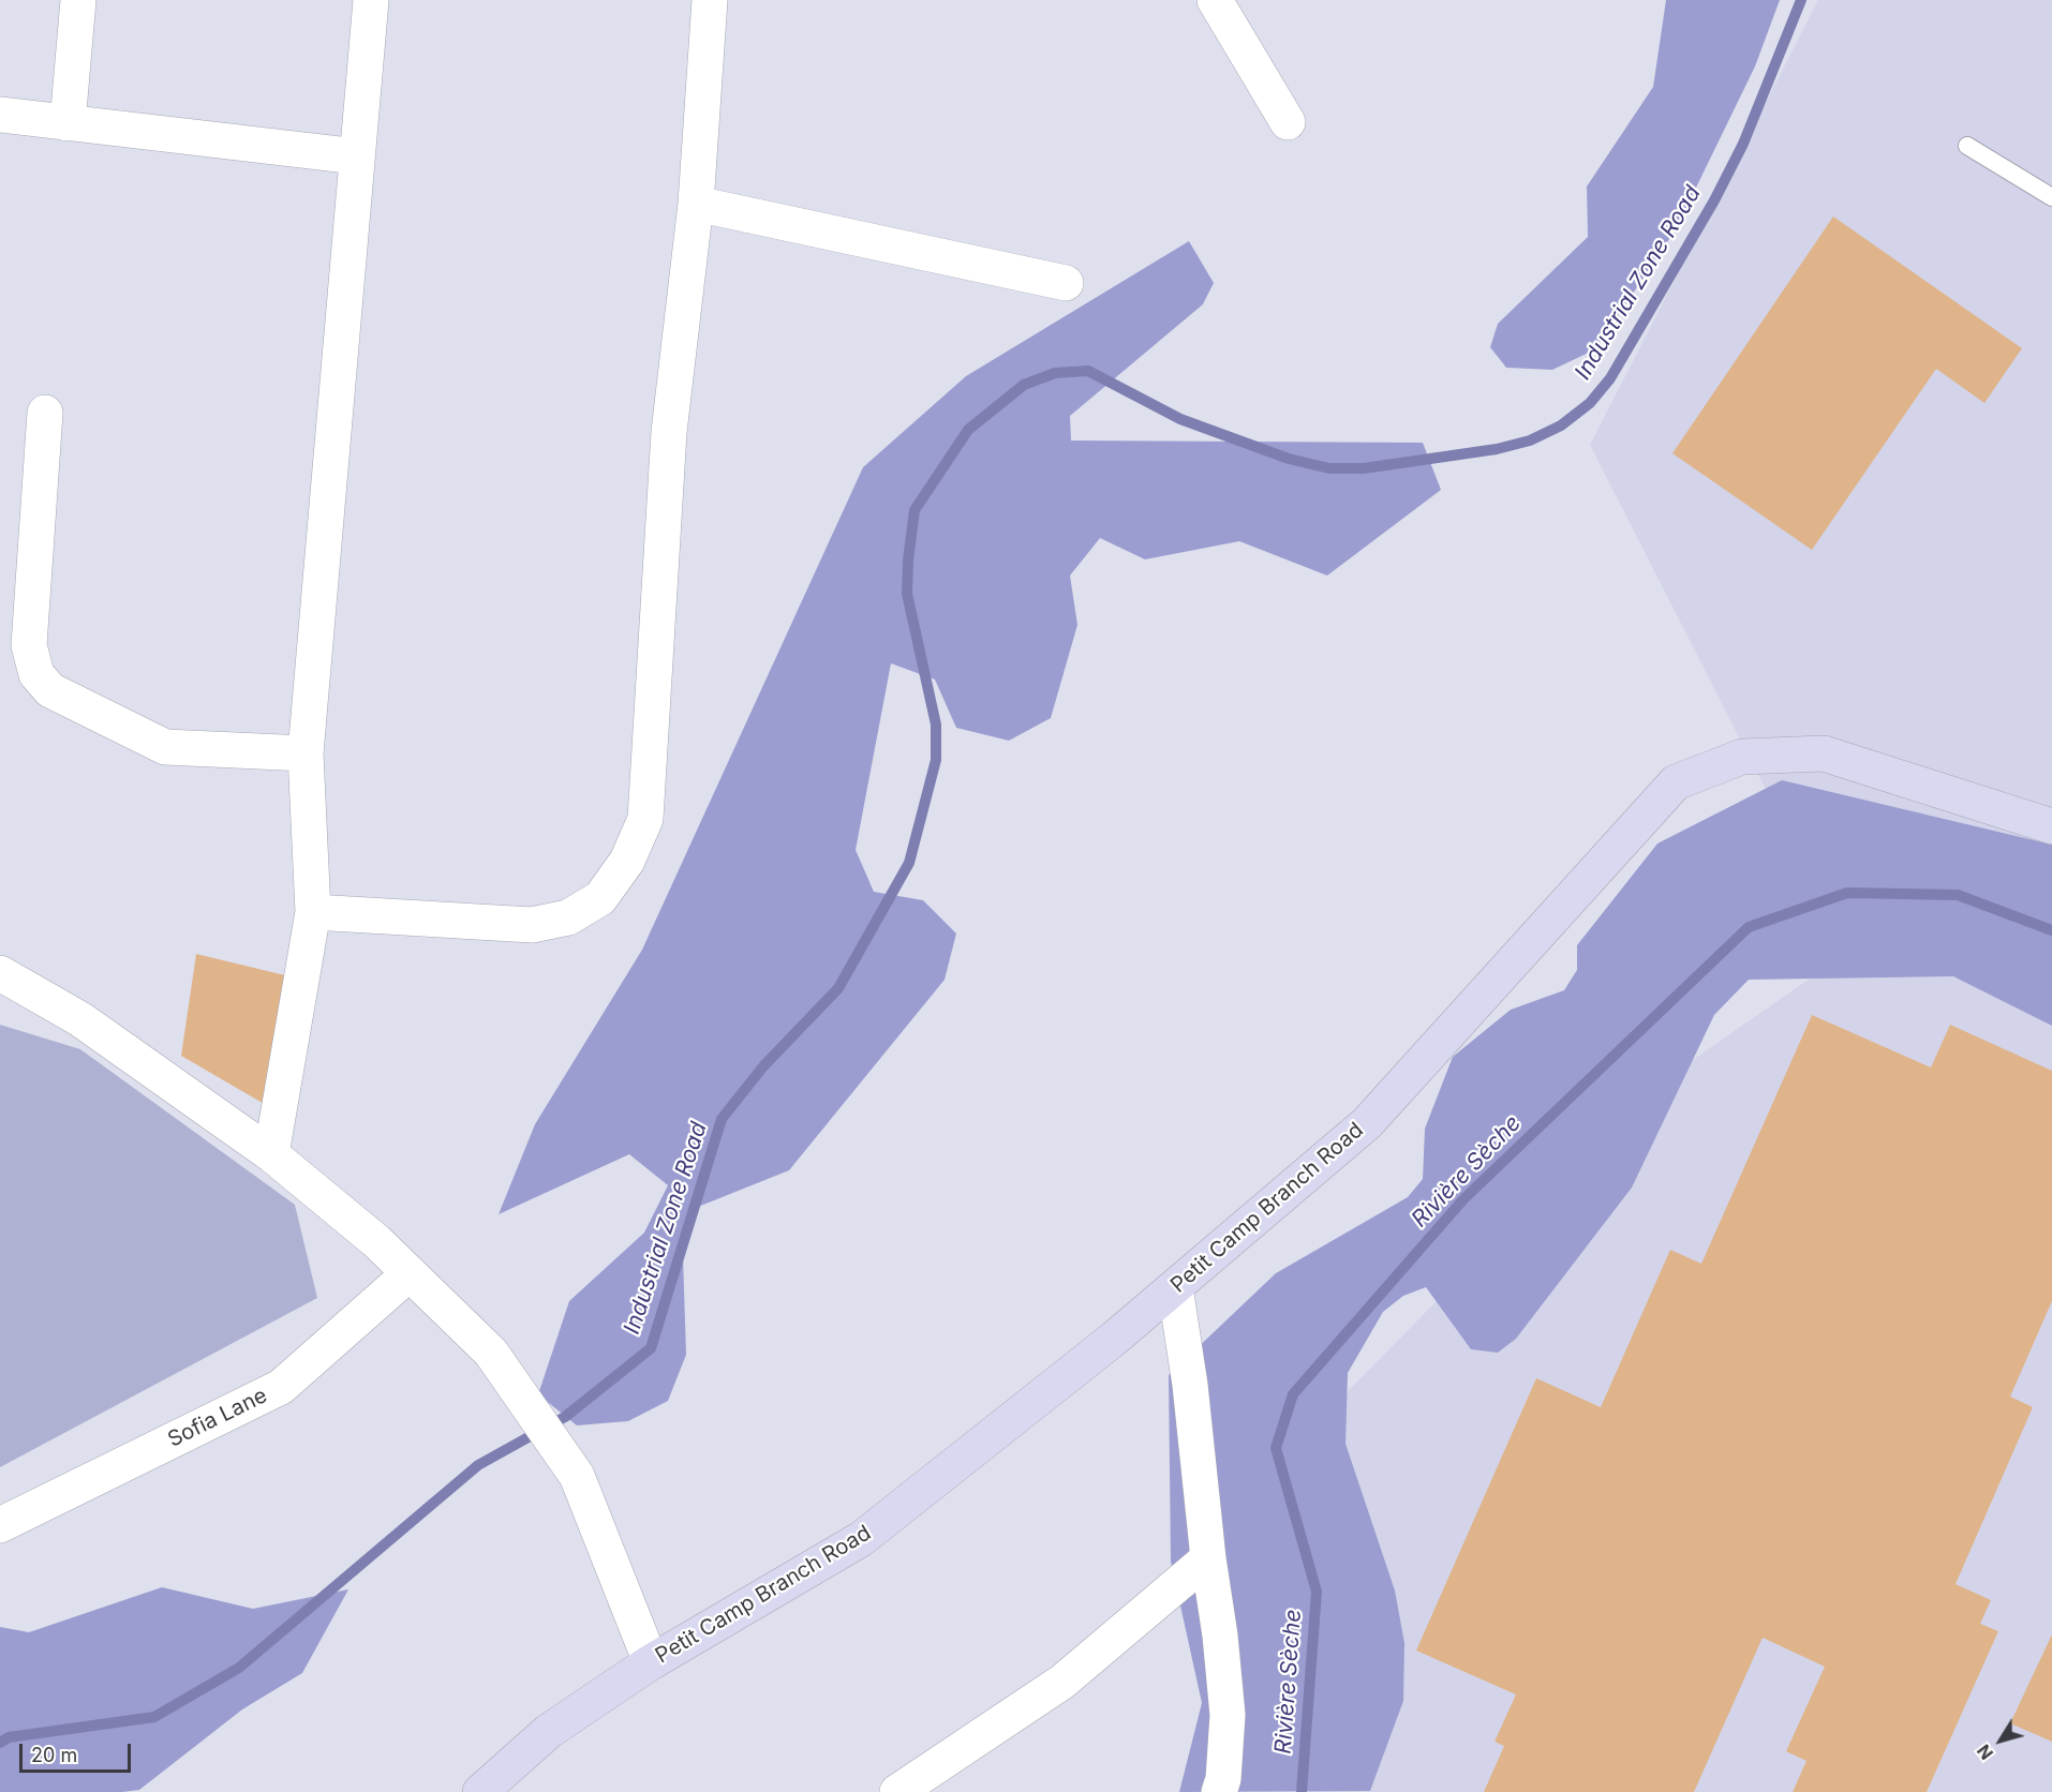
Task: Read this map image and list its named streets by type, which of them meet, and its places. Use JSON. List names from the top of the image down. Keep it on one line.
{"streets":{"street":["Petit Camp Branch Road","Sofia Lane"]},"water":["Industrial Zone Road","Rivière Sèche"],"scale_bar":"20 m","north":"bottom left"}
